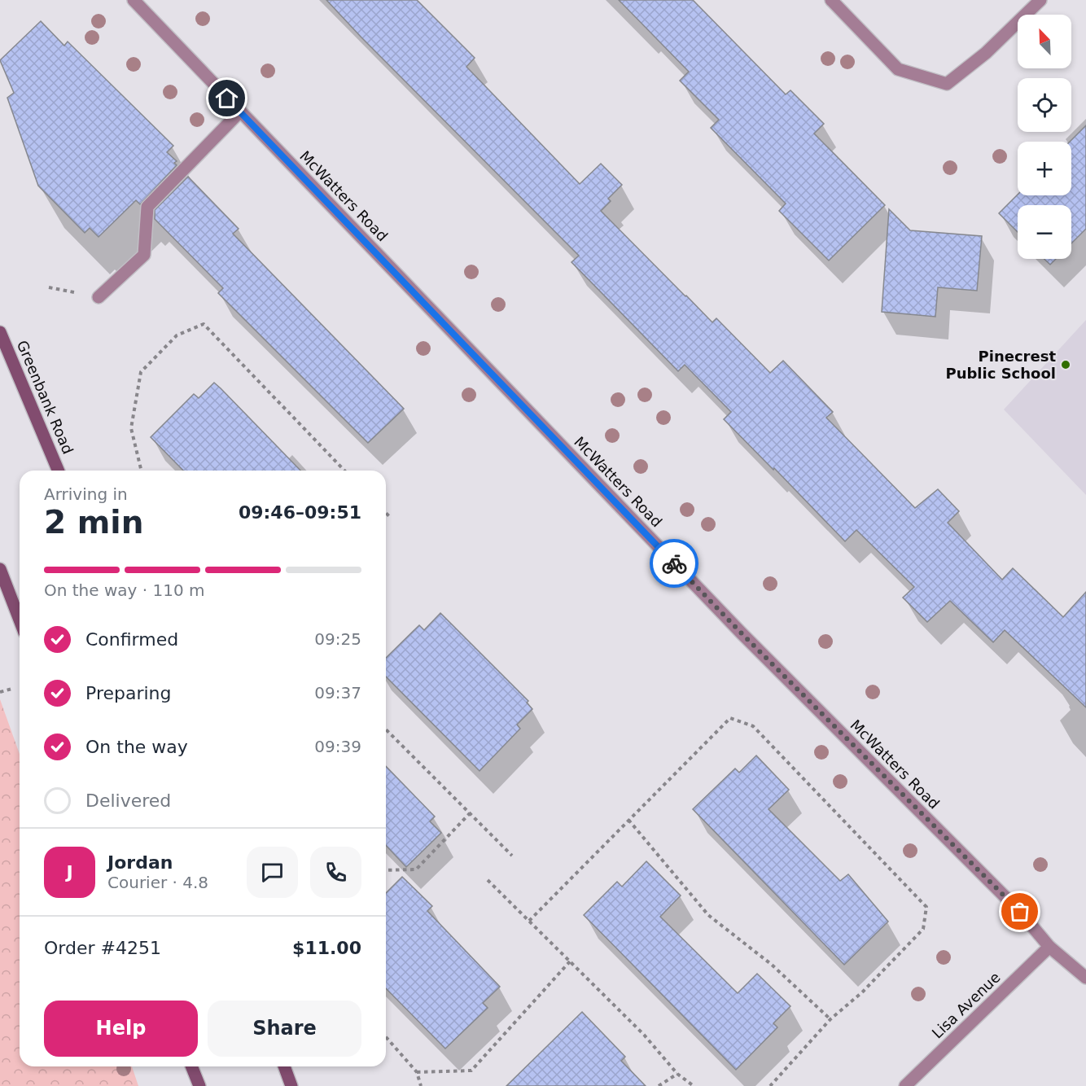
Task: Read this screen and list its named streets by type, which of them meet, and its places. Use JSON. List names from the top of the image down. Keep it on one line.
{"streets":{"main road":["Greenbank Road"],"street":["McWatters Road","Lisa Avenue"]},"crossings":[["McWatters Road","Lisa Avenue"]],"places":["Pinecrest Public School"],"north":"top left","page":{"map_buttons":["+","−"],"heading":["2 min","Arriving in","09:46–09:51"],"panel":["Jordan","Courier · 4.8","Order #4251","$11.00"],"bar":"On the way · 110 m","list":[["Confirmed","09:25"],["Preparing","09:37"],["On the way","09:39"],"Delivered"],"round":"J","buttons":["Help","Share"]}}
